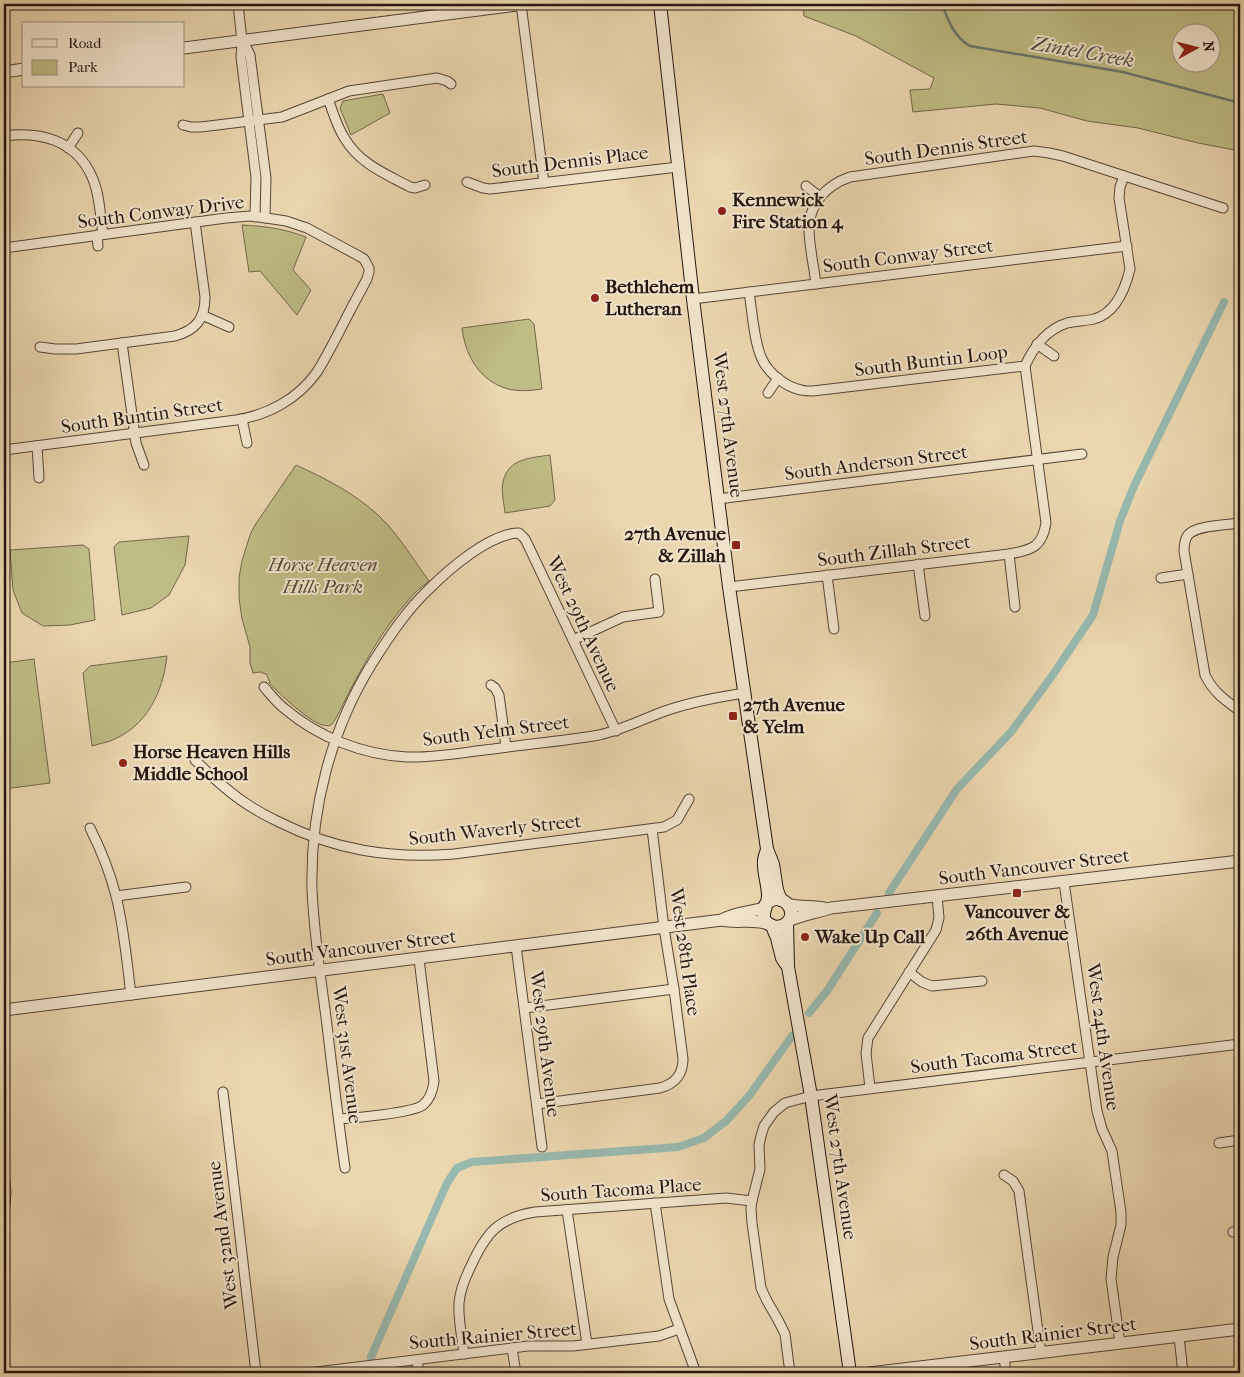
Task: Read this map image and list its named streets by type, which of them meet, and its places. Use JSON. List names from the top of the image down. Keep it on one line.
{"streets":{"main road":["West 27th Avenue"],"street":["South Dennis Street","South Dennis Place","South Conway Drive","South Conway Street","South Buntin Loop","South Buntin Street","South Anderson Street","South Zillah Street","West 29th Avenue","South Yelm Street","South Waverly Street","South Vancouver Street","West 28th Place","West 24th Avenue","West 31st Avenue","South Tacoma Street","South Tacoma Place","West 32nd Avenue","South Rainier Street"]},"crossings":[["South Dennis Street","South Conway Street"],["South Dennis Street","South Buntin Loop"],["South Dennis Place","West 27th Avenue"],["South Conway Drive","South Buntin Street"],["South Conway Street","South Buntin Loop"],["South Conway Street","West 27th Avenue"],["West 27th Avenue","South Anderson Street"],["West 27th Avenue","South Zillah Street"],["West 27th Avenue","South Yelm Street"],["West 27th Avenue","South Vancouver Street"],["West 27th Avenue","South Tacoma Street"],["South Anderson Street","South Zillah Street"],["West 29th Avenue","South Yelm Street"],["West 29th Avenue","South Vancouver Street"],["West 29th Avenue","West 28th Place"],["West 29th Avenue","West 31st Avenue"],["South Yelm Street","West 31st Avenue"],["South Waverly Street","West 28th Place"],["South Waverly Street","West 31st Avenue"],["South Vancouver Street","West 28th Place"],["South Vancouver Street","West 24th Avenue"],["South Vancouver Street","West 31st Avenue"],["West 24th Avenue","South Tacoma Street"],["West 24th Avenue","South Rainier Street"],["South Tacoma Place","South Rainier Street"]],"water":["Zintel Creek"],"parks":["Horse Heaven Hills Park"],"places":{"other":["Kennewick Fire Station 4","Bethlehem Lutheran","Horse Heaven Hills Middle School","Wake Up Call"],"transit":["27th Avenue & Zillah","27th Avenue & Yelm","Vancouver & 26th Avenue"]},"legend":["Road","Park"],"north":"right"}
